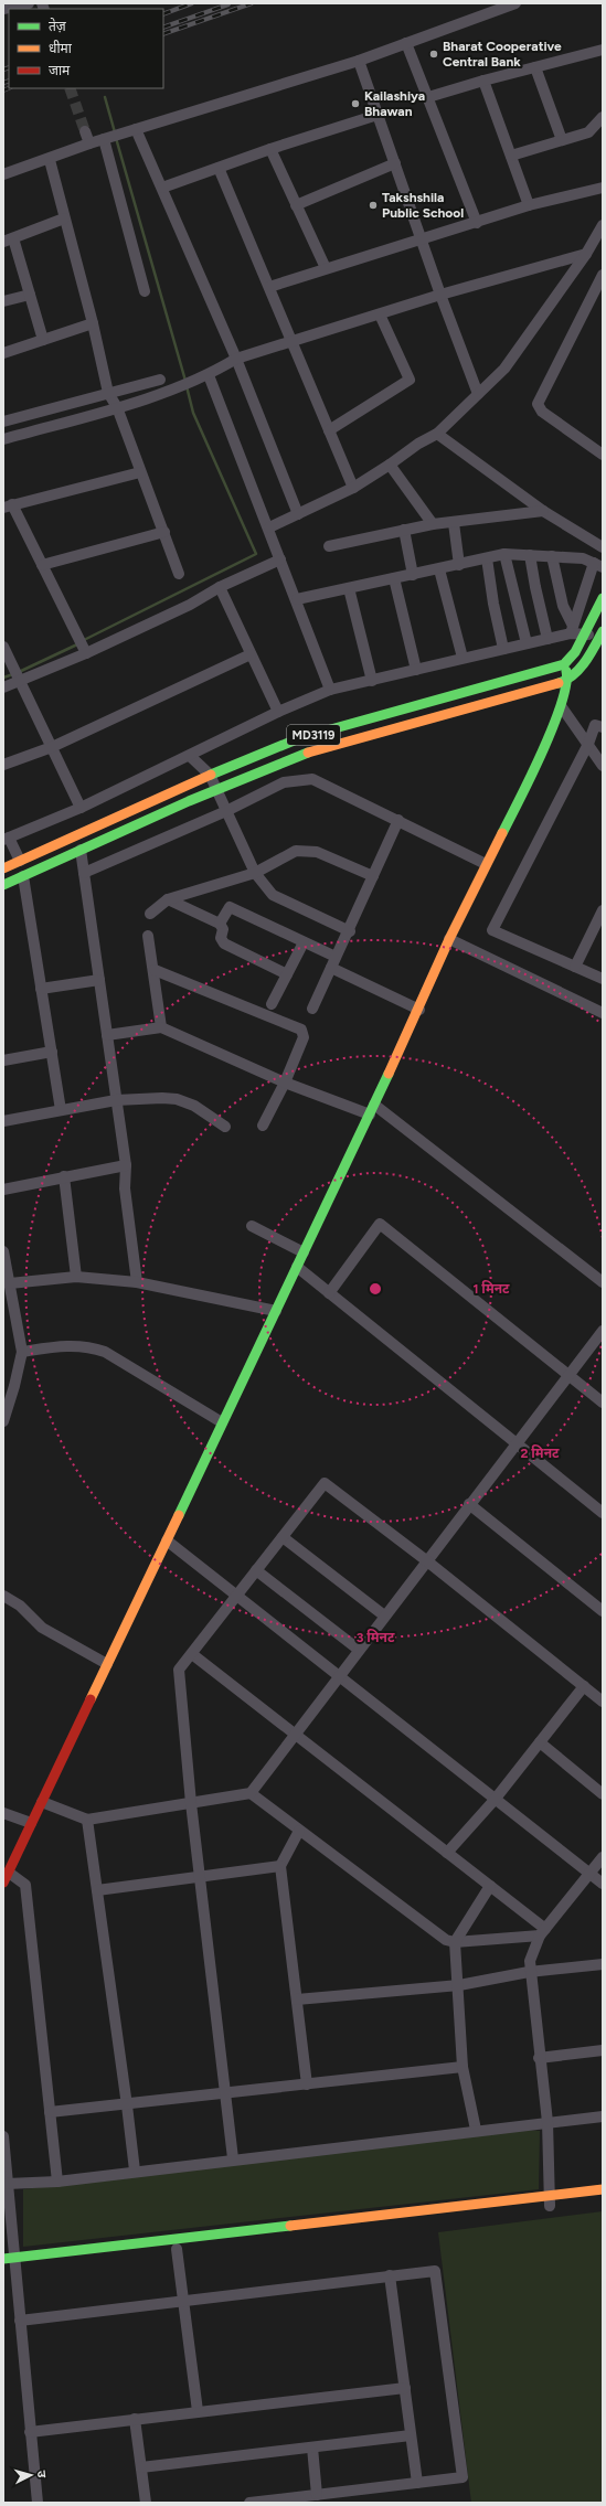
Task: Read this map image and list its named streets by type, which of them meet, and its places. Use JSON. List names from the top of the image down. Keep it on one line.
{"streets":{"street":["MD3119"]},"places":["Bharat Cooperative Central Bank","Kailashiya Bhawan","Takshshila Public School"],"legend":["तेज़","धीमा","जाम"],"north":"right","rings":["1 मिनट","2 मिनट","3 मिनट"]}
